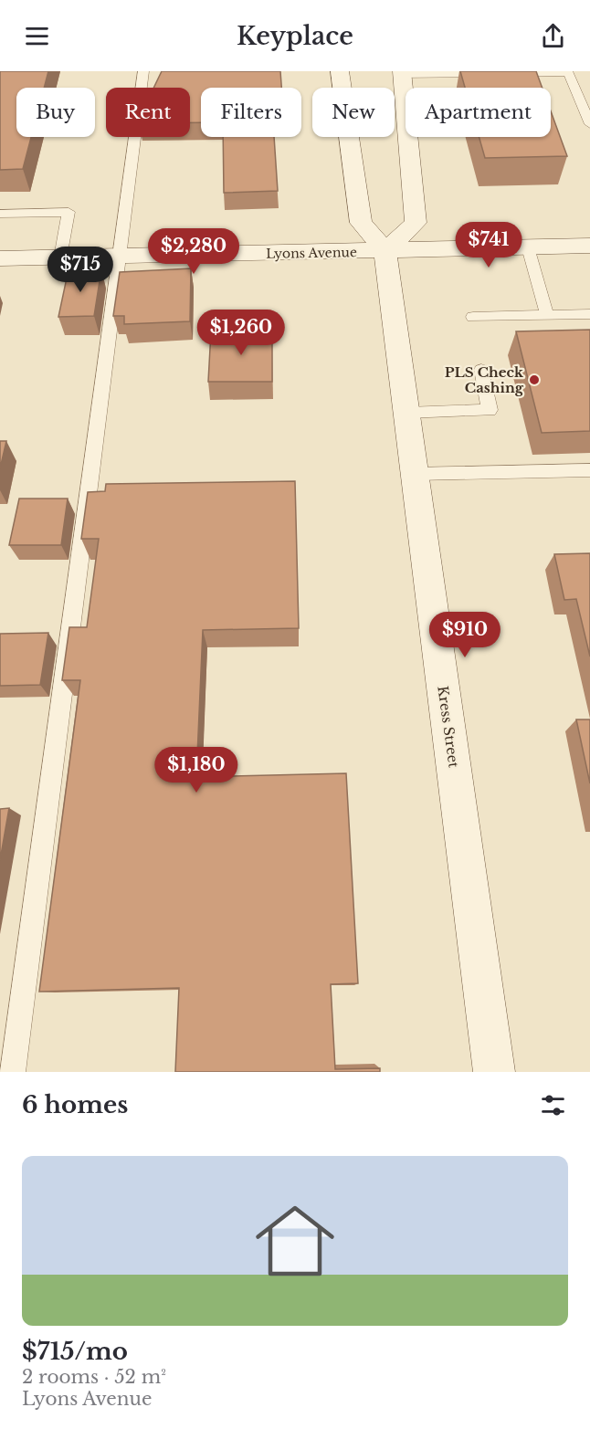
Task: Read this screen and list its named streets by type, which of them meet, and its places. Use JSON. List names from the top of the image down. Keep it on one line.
{"streets":{"street":["Lyons Avenue","Kress Street"]},"crossings":[["Lyons Avenue","Kress Street"]],"places":["PLS Check Cashing"],"page":{"header":"Keyplace","chip":["Buy","Rent","Filters","New","Apartment"],"price":["$741","$2,280","$715","$1,260","$910","$1,180"],"heading":"6 homes","list":[{"name":"$715/mo","note":"2 rooms · 52 m² · Lyons Avenue"}]}}
